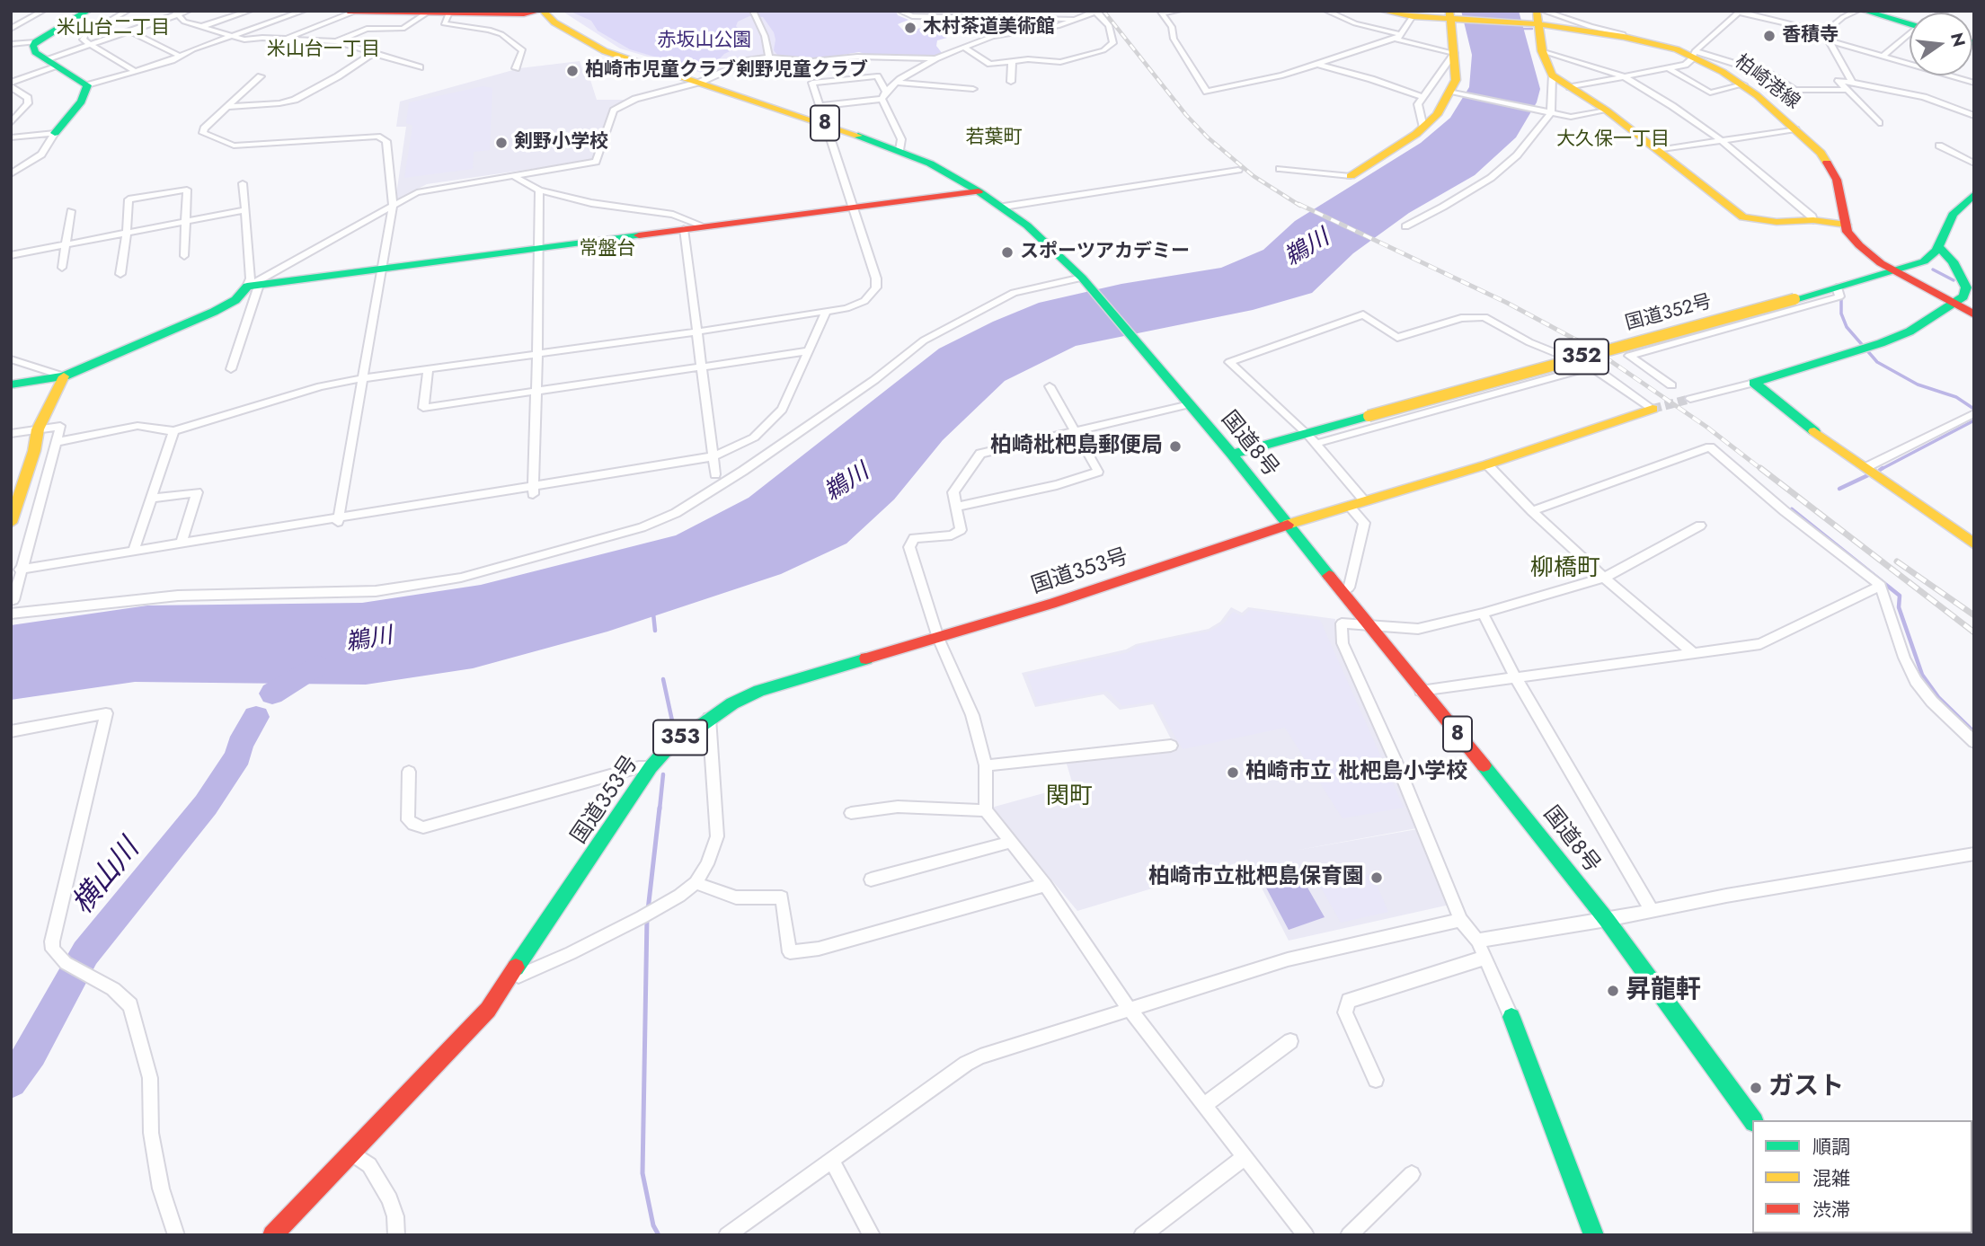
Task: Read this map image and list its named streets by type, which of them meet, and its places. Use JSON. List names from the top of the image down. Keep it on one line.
{"streets":{"main road":["柏崎港線","8","国道352号","352","国道8号","国道353号","353"]},"crossings":[["柏崎港線","国道352号"],["国道352号","国道8号"],["国道8号","国道353号"]],"districts":["米山台二丁目","米山台一丁目","若葉町","大久保一丁目","常盤台","柳橋町","関町"],"water":["鵜川","横山川"],"parks":["赤坂山公園"],"places":["木村茶道美術館","香積寺","柏崎市児童クラブ剣野児童クラブ","剣野小学校","スポーツアカデミー","柏崎枇杷島郵便局","柏崎市立 枇杷島小学校","柏崎市立枇杷島保育園","昇龍軒","ガスト"],"legend":["順調","混雑","渋滞"],"north":"right"}
